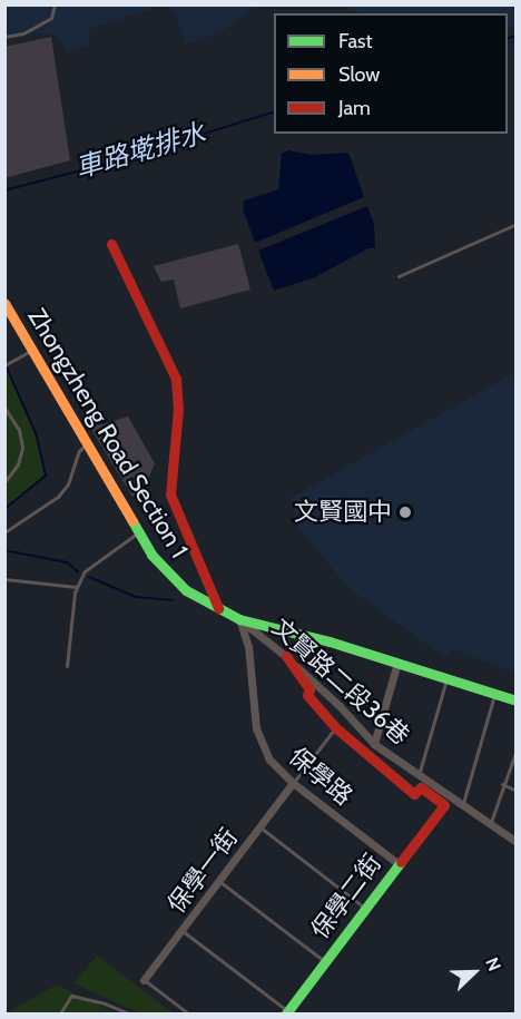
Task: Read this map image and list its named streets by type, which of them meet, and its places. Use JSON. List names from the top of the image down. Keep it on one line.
{"streets":{"street":["Zhongzheng Road Section 1","文賢路二段36巷","保學路","保學一街","保學二街"]},"crossings":[["Zhongzheng Road Section 1","文賢路二段36巷"],["Zhongzheng Road Section 1","保學路"],["文賢路二段36巷","保學路"],["保學路","保學一街"],["保學路","保學二街"]],"water":["車路墘排水"],"places":["文賢國中"],"legend":["Fast","Slow","Jam"],"north":"top right"}
